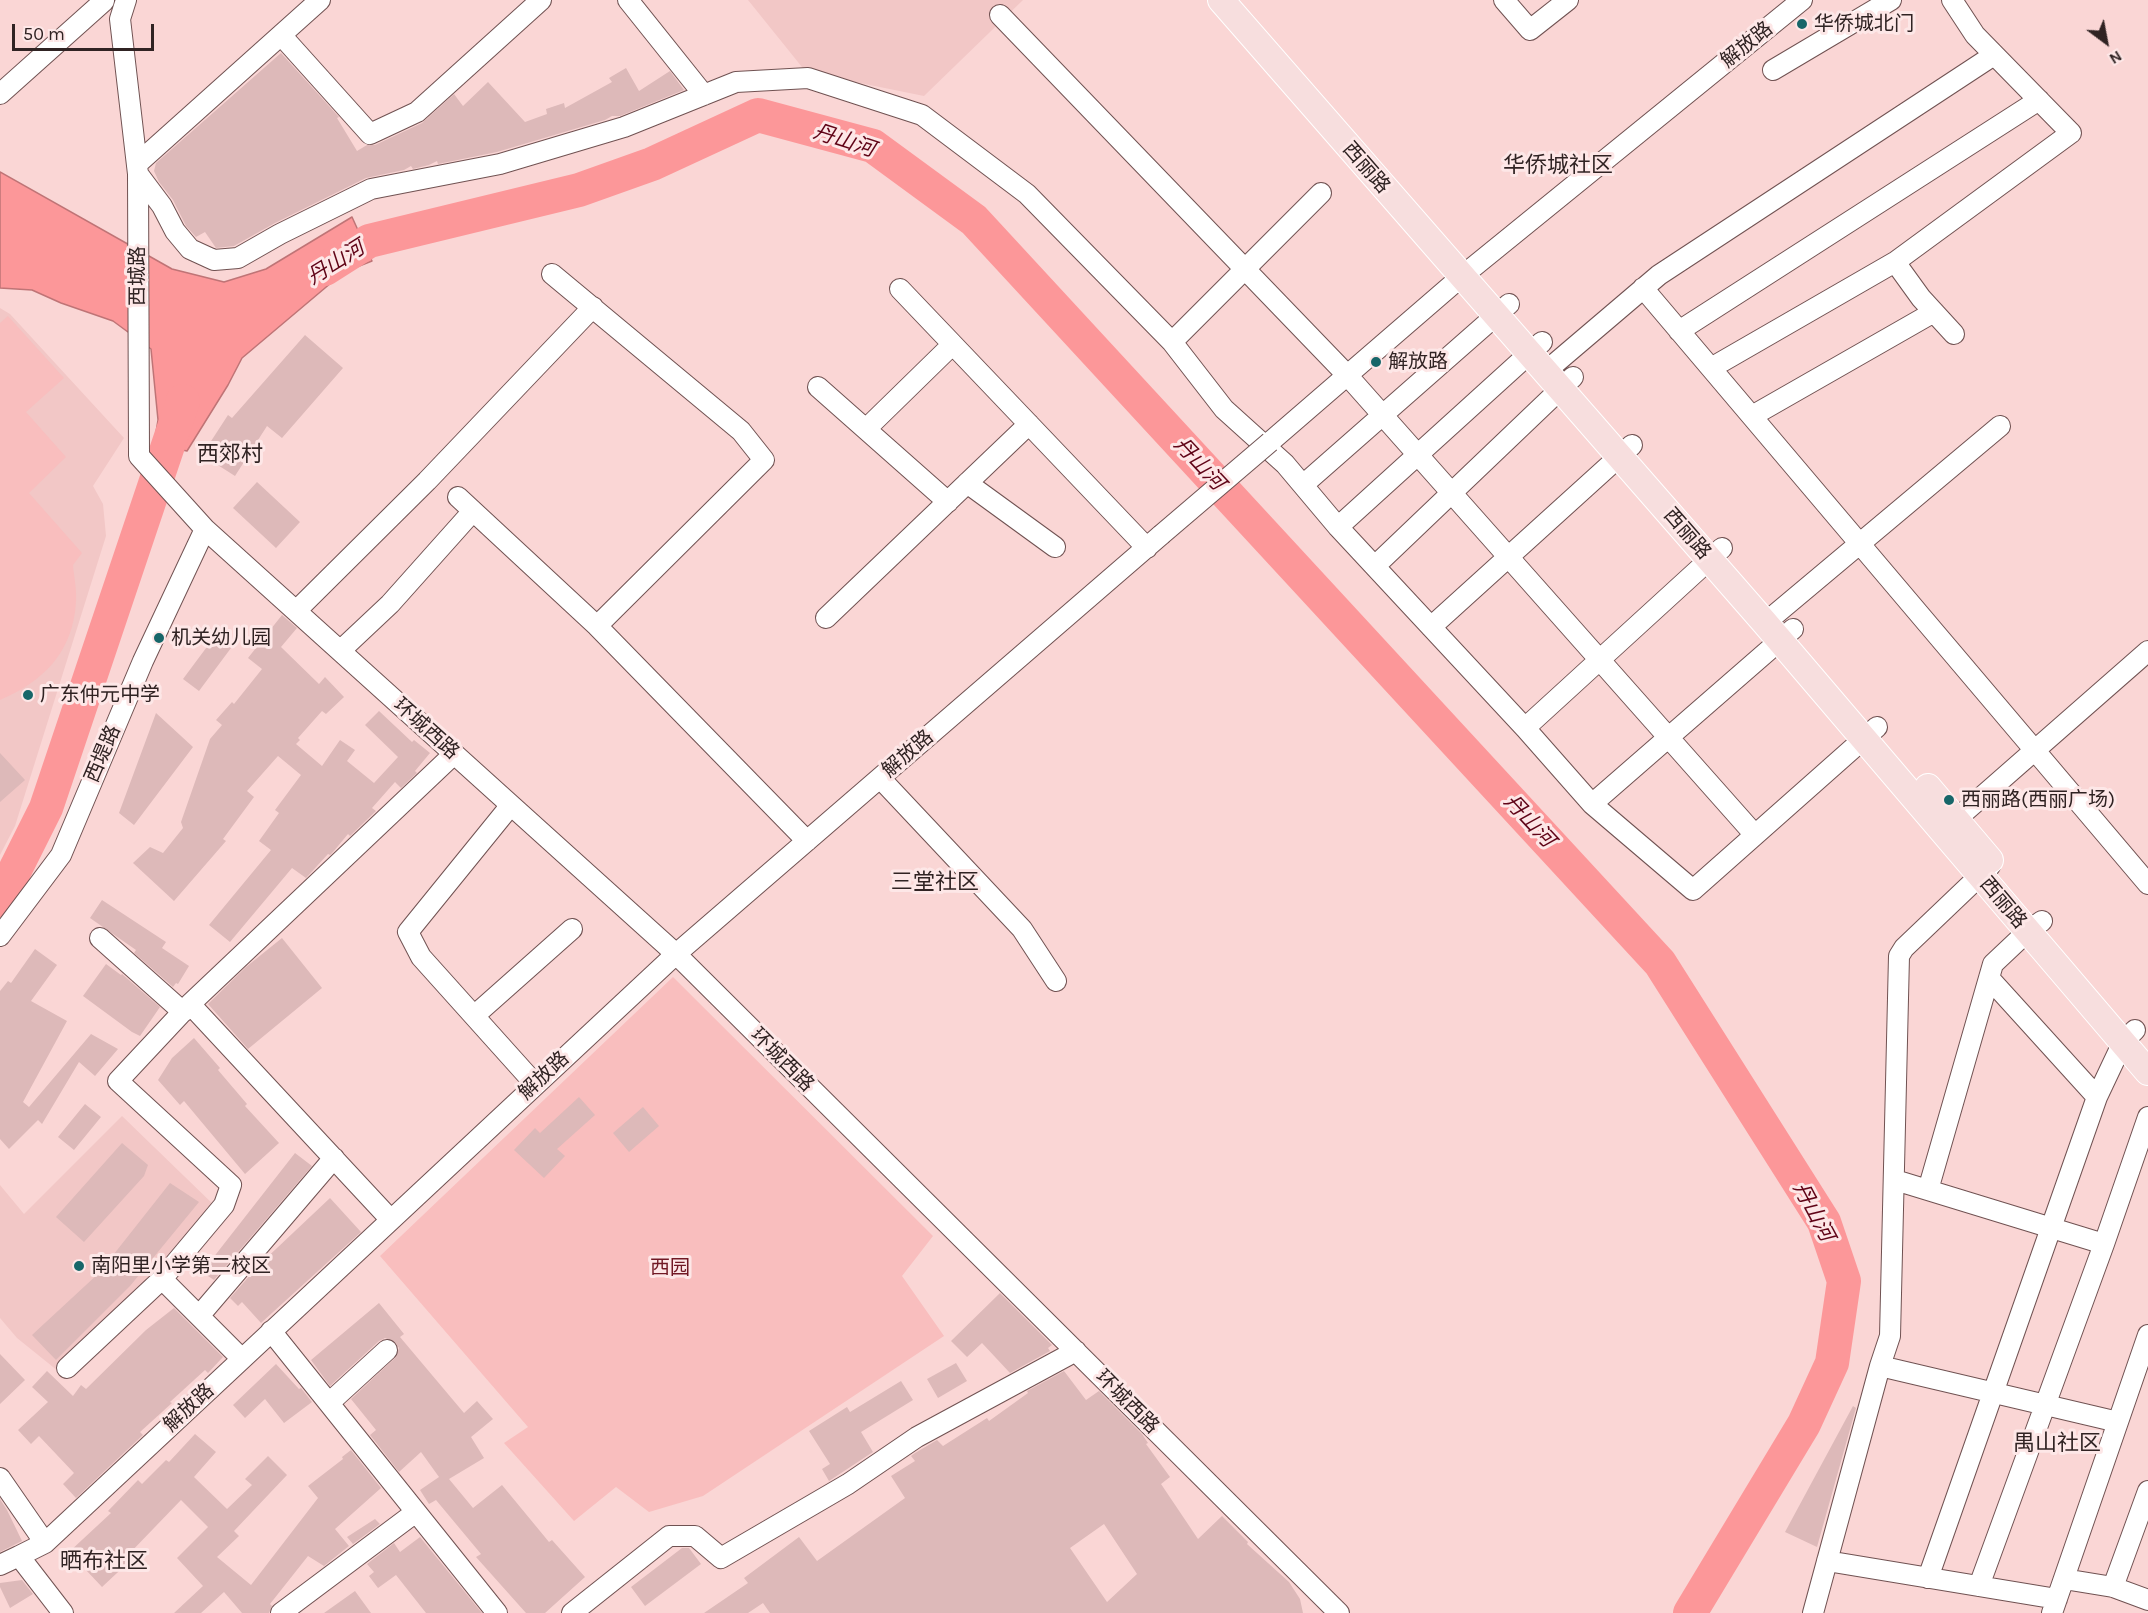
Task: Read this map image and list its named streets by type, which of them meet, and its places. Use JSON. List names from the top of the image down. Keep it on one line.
{"streets":{"main road":["西丽路"],"street":["解放路","西城路","环城西路","西堤路"]},"crossings":[["解放路","西丽路"],["解放路","环城西路"],["西城路","环城西路"],["西城路","西堤路"],["环城西路","西堤路"]],"districts":["华侨城社区","西郊村","三堂社区","禺山社区","晒布社区"],"water":["丹山河"],"parks":["西园"],"places":["华侨城北门","解放路","机关幼儿园","广东仲元中学","西丽路(西丽广场)","南阳里小学第二校区"],"scale_bar":"50 m","north":"bottom right"}
